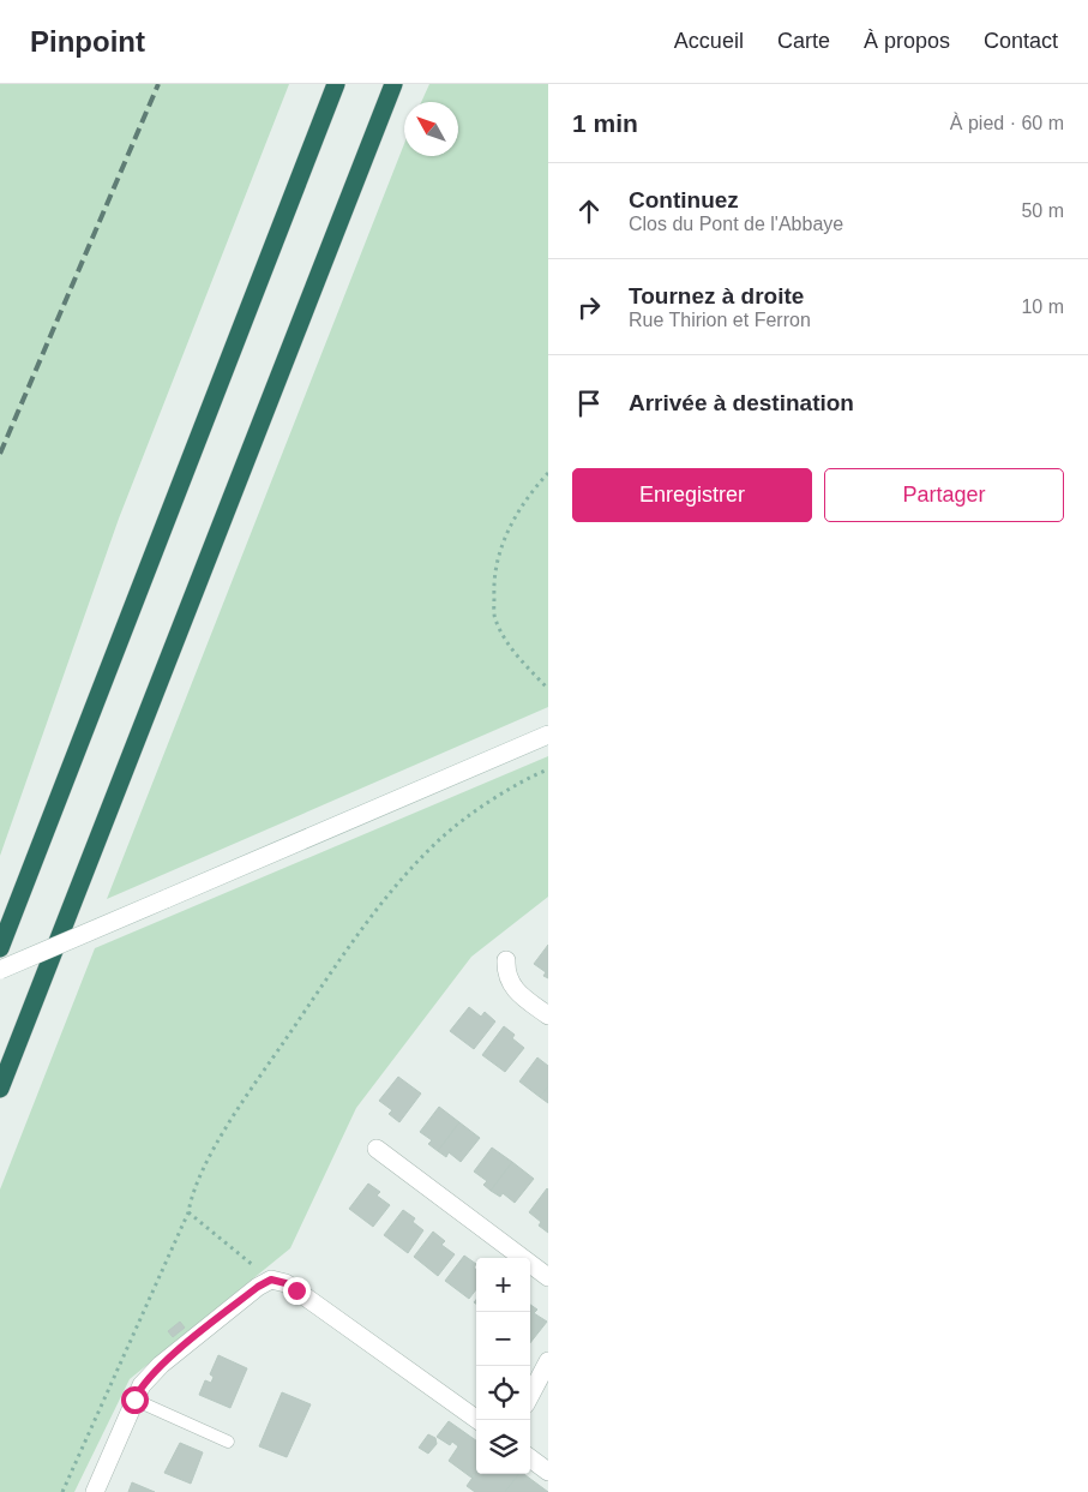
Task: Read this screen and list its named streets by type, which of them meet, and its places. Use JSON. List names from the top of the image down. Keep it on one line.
{"north":"top left","page":{"header":"Pinpoint","nav":["Accueil","Carte","À propos","Contact"],"heading":["1 min","À pied · 60 m"],"list":[["Continuez","Clos du Pont de l'Abbaye","50 m"],["Tournez à droite","Rue Thirion et Ferron","10 m"],"Arrivée à destination"],"buttons":["Enregistrer","Partager"],"map_buttons":["+","−"]}}
